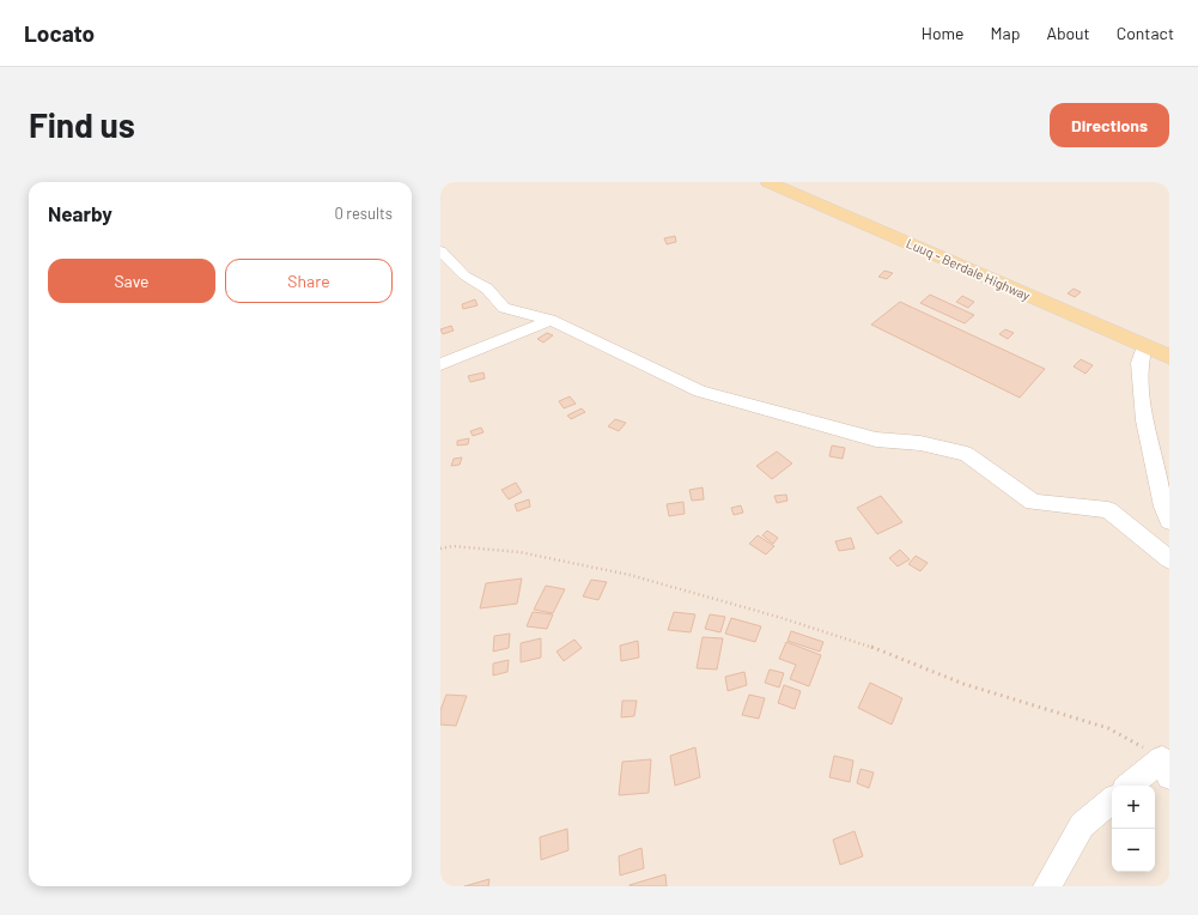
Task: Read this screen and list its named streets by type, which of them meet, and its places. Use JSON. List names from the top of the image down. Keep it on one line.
{"streets":{"main road":["Luuq - Berdale Highway"]},"page":{"header":"Locato","nav":["Home","Map","About","Contact"],"buttons":["Directions",["Save","Share"]],"title":"Find us","heading":["Nearby","0 results"],"map_buttons":["+","−"]}}
